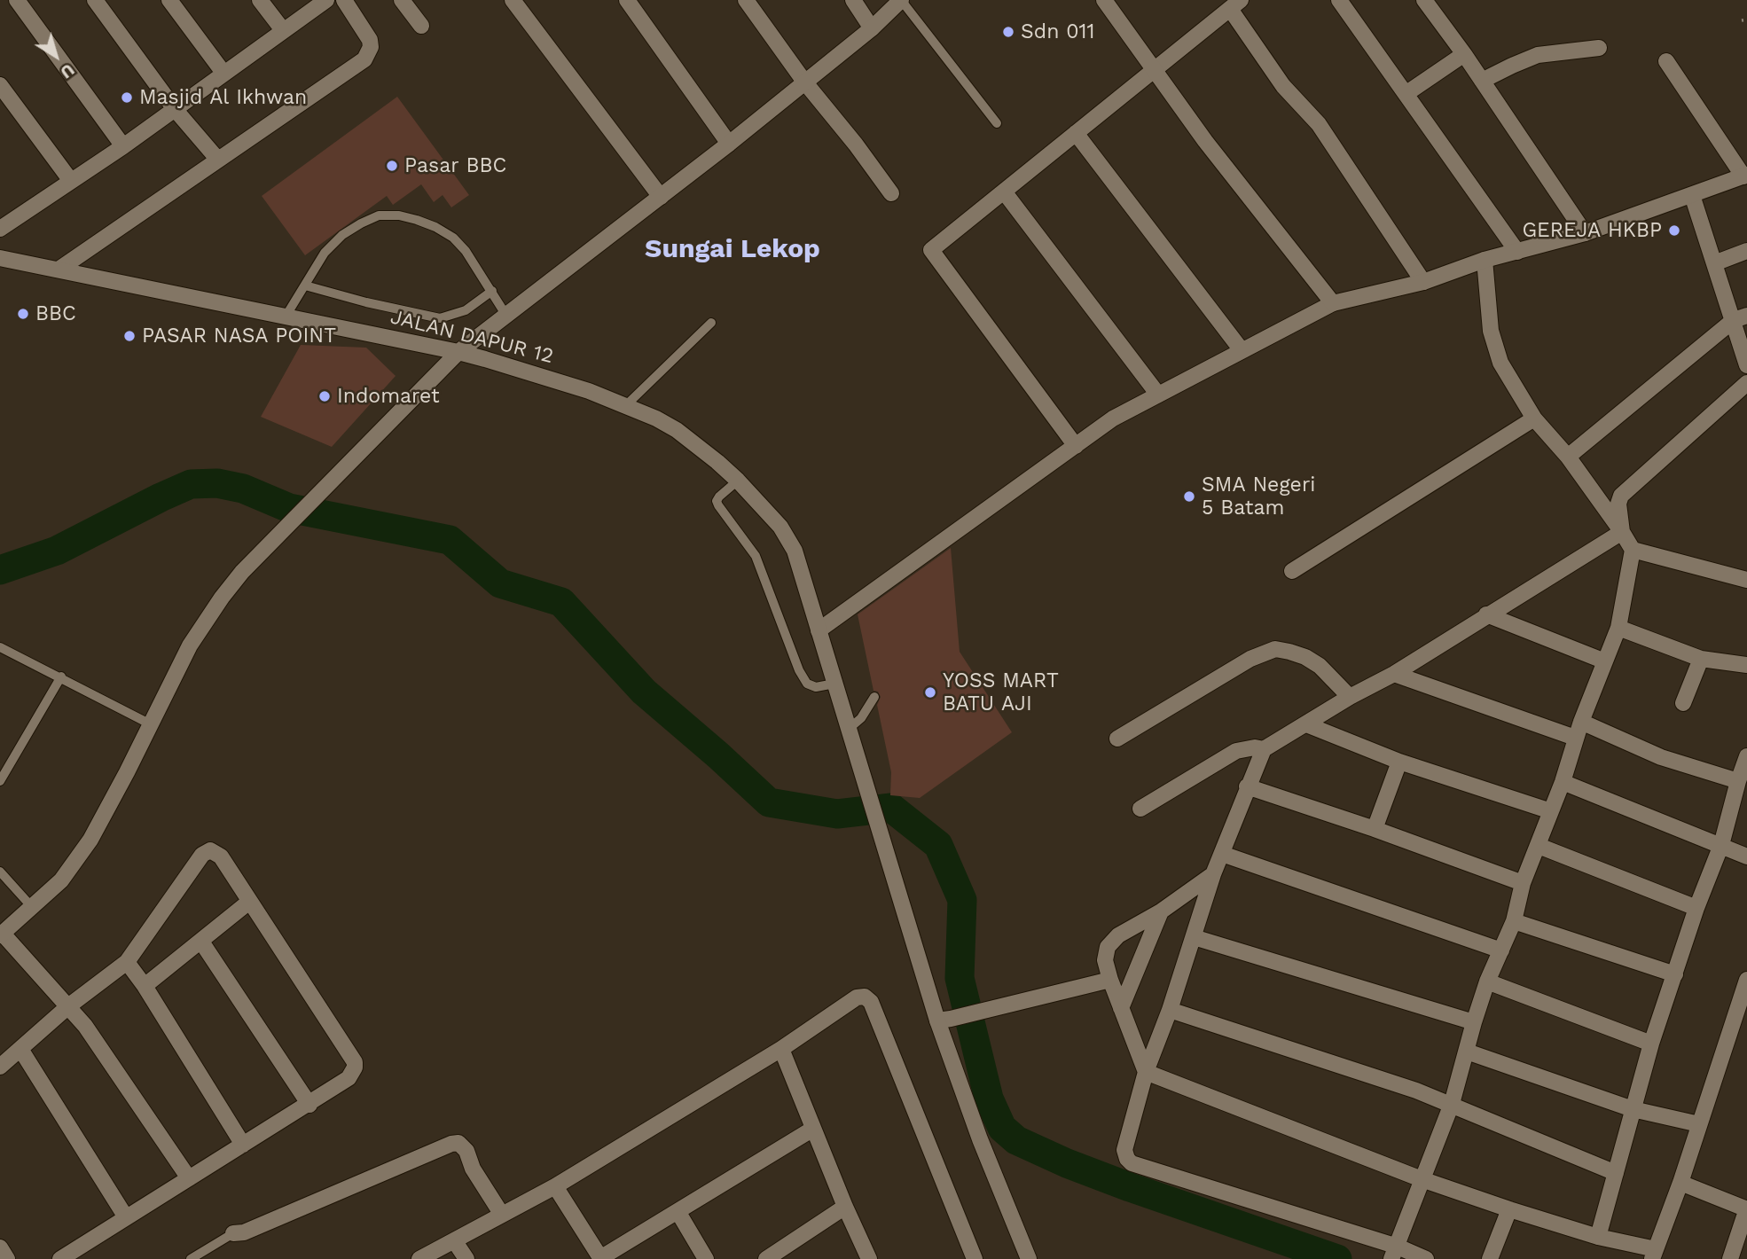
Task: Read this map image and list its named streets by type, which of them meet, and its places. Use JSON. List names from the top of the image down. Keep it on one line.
{"streets":{"street":["JALAN DAPUR 12"]},"districts":["Sungai Lekop"],"places":["Sdn 011","Masjid Al Ikhwan","Pasar BBC","GEREJA HKBP","BBC","PASAR NASA POINT","Indomaret","SMA Negeri 5 Batam","YOSS MART BATU AJI"],"north":"bottom right"}
